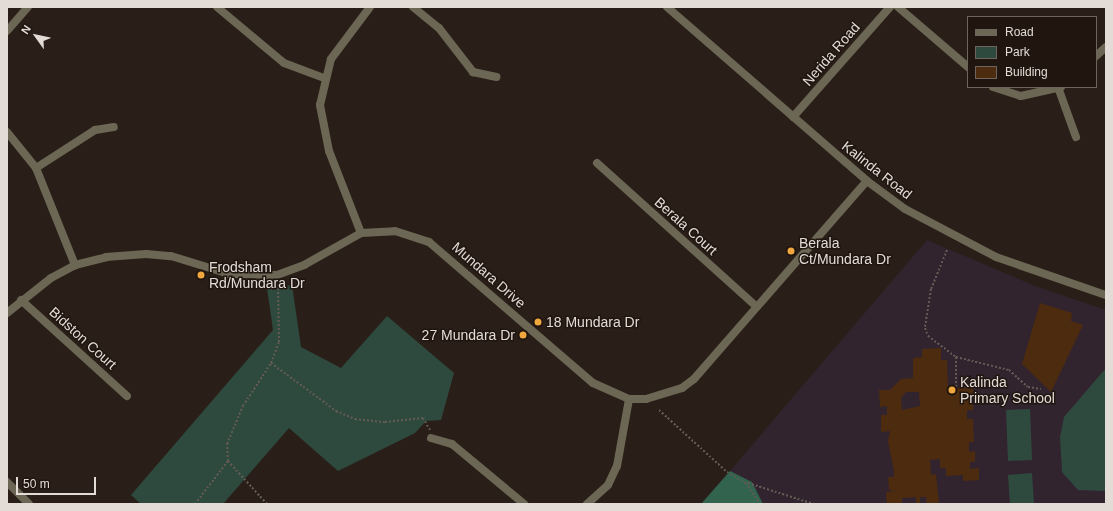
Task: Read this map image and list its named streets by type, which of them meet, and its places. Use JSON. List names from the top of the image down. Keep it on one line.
{"streets":{"street":["Nerida Road","Kalinda Road","Berala Court","Mundara Drive","Bidston Court"]},"crossings":[["Nerida Road","Kalinda Road"],["Kalinda Road","Mundara Drive"],["Berala Court","Mundara Drive"],["Mundara Drive","Bidston Court"]],"places":["Berala Ct/Mundara Dr","Frodsham Rd/Mundara Dr","18 Mundara Dr","27 Mundara Dr","Kalinda Primary School"],"legend":["Road","Park","Building"],"scale_bar":"50 m","north":"top left"}
